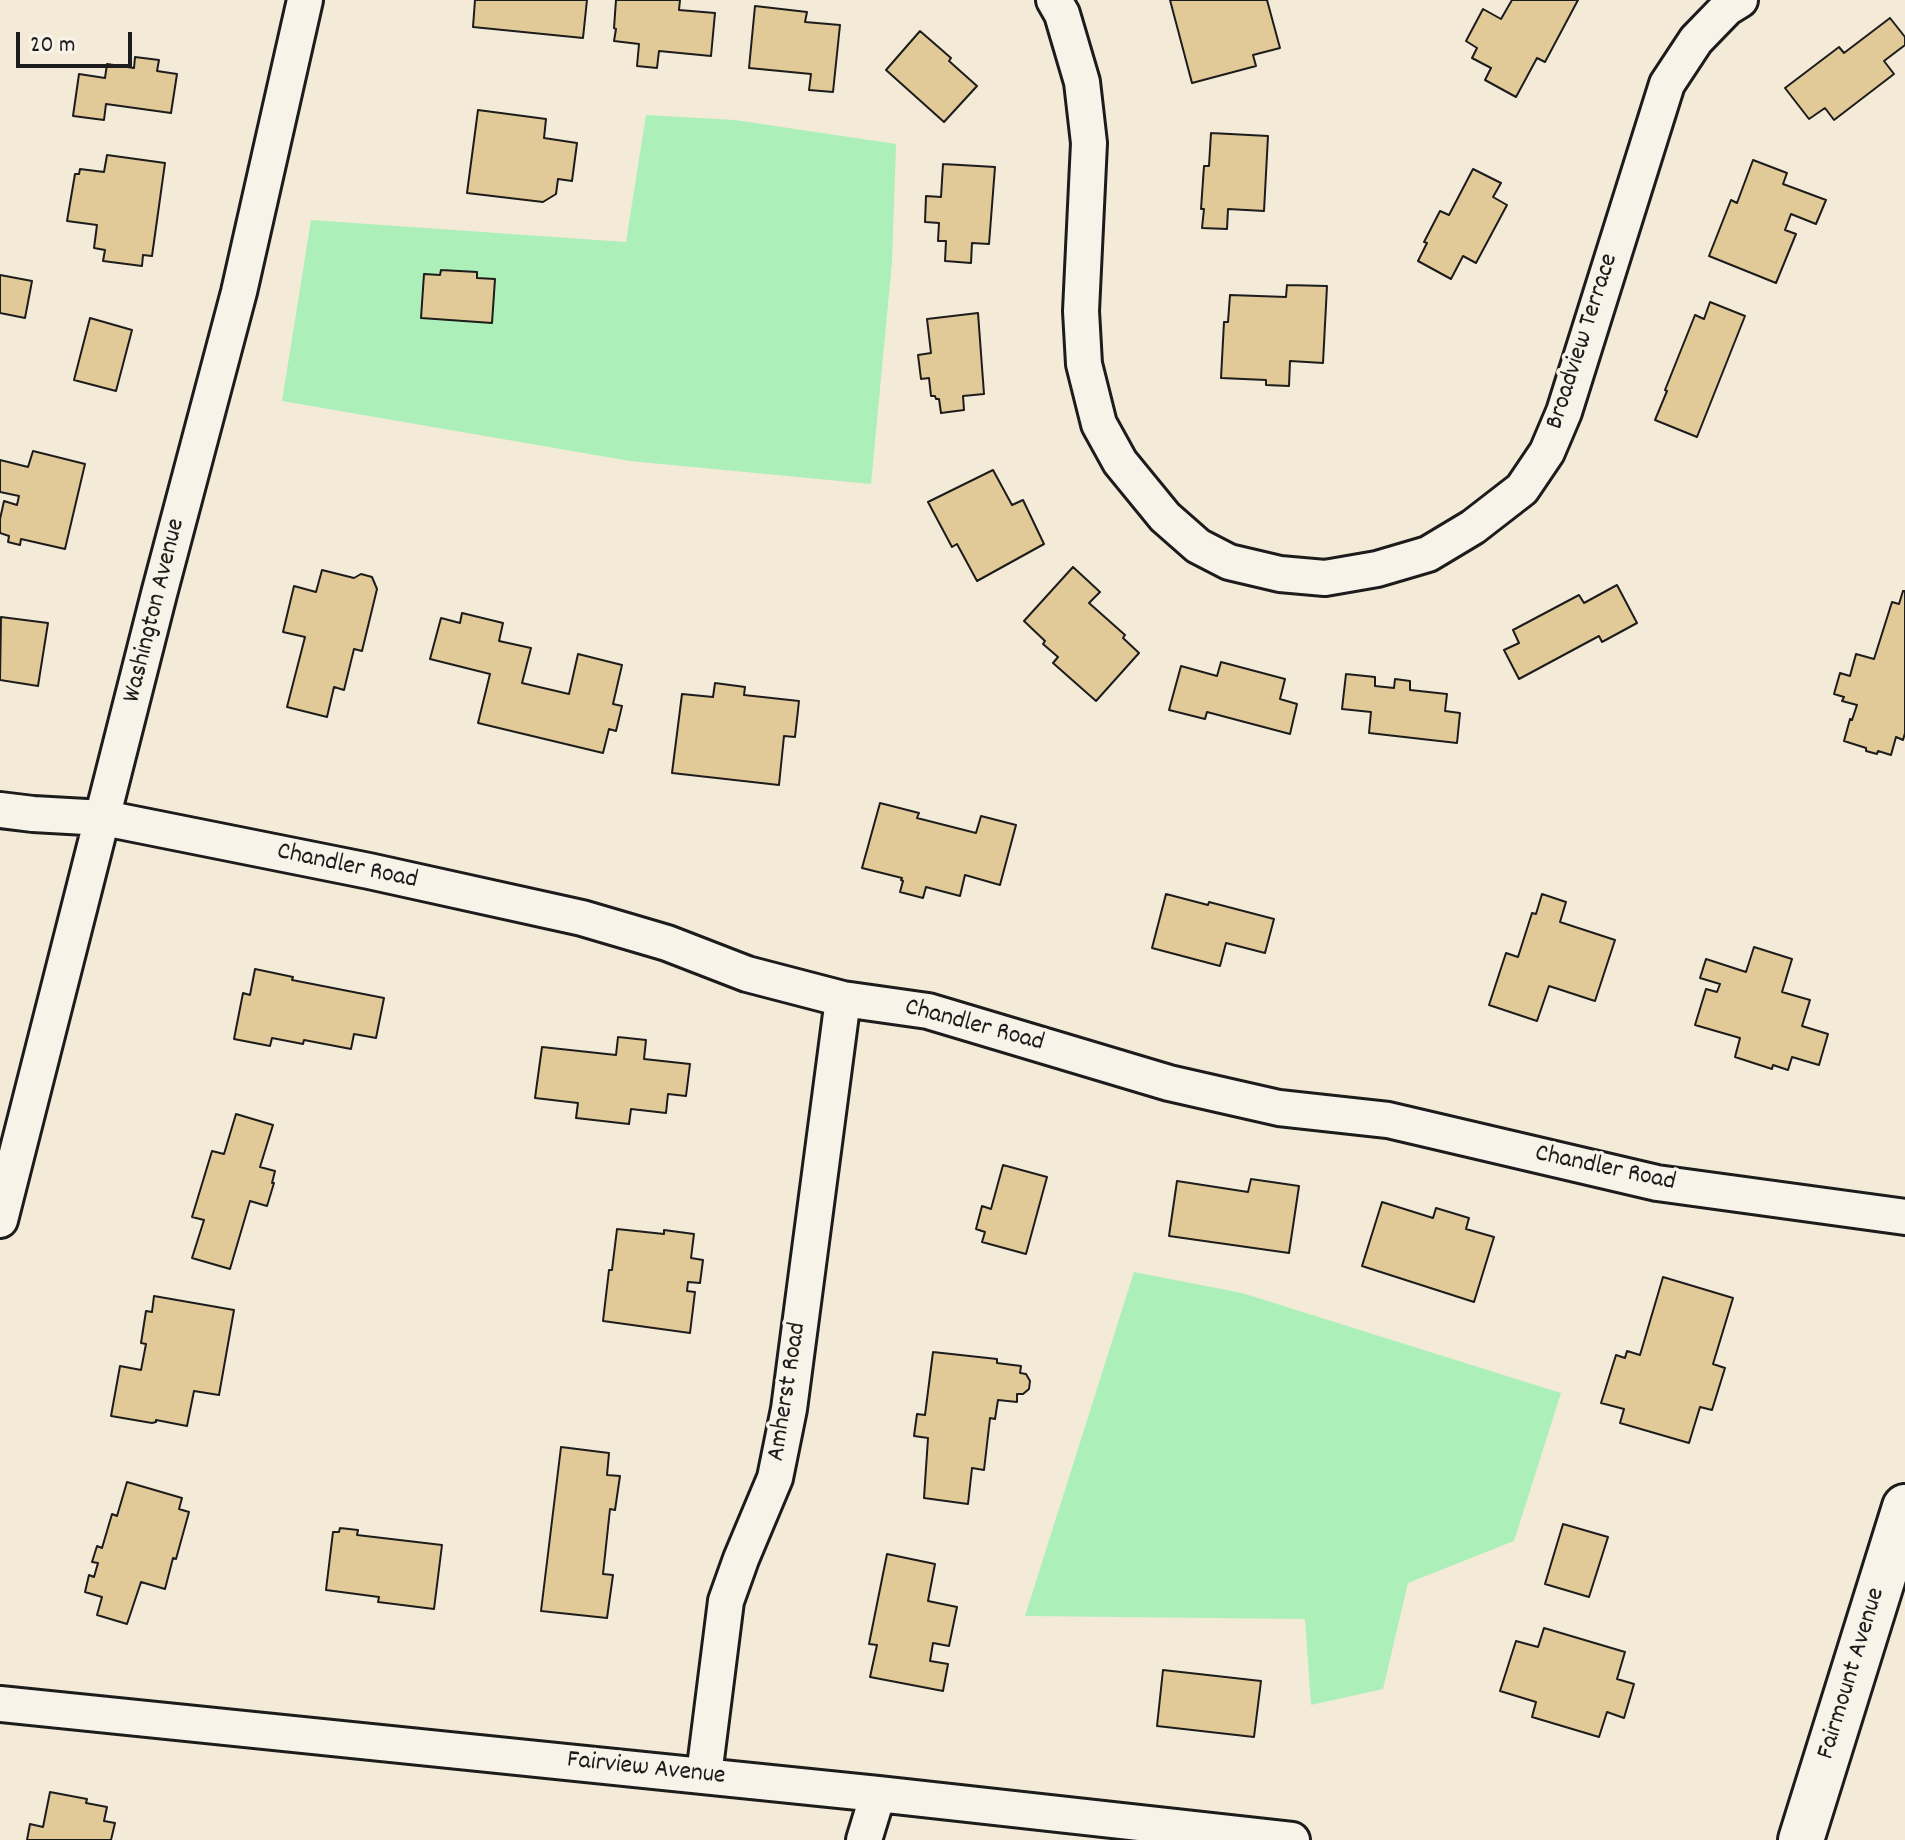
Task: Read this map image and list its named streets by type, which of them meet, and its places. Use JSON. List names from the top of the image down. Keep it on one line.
{"streets":{"main road":["Fairmount Avenue"],"street":["Broadview Terrace","Washington Avenue","Chandler Road","Amherst Road","Fairview Avenue"]},"crossings":[["Washington Avenue","Chandler Road"],["Chandler Road","Amherst Road"],["Amherst Road","Fairview Avenue"]],"scale_bar":"20 m"}
